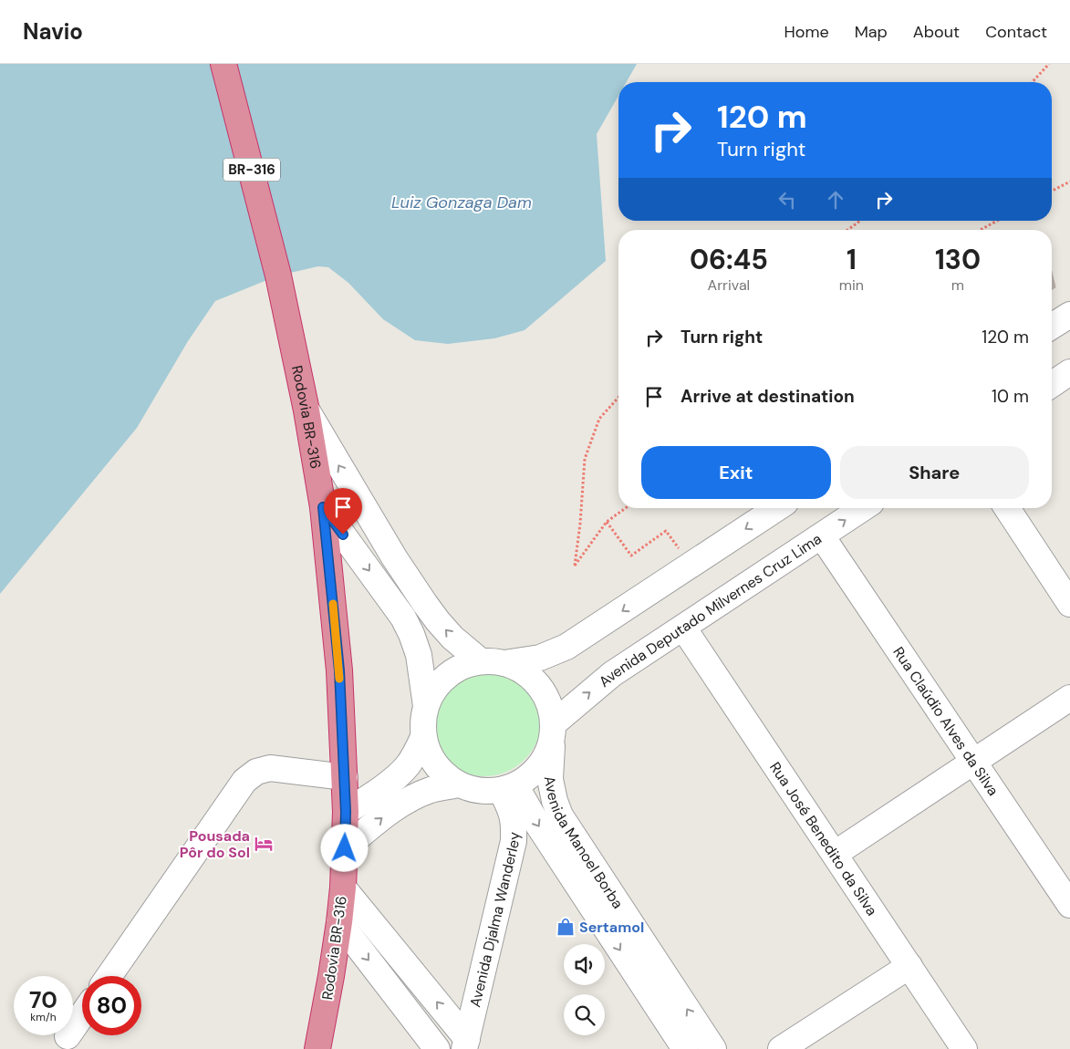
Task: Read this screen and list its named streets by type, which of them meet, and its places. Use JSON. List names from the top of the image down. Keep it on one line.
{"streets":{"highway":["BR-316","Rodovia BR-316"],"street":["Avenida Deputado Milvernes Cruz Lima","Rua Claúdio Alves da Silva","Rua José Benedito da Silva","Avenida Manoel Borba","Avenida Djalma Wanderley"]},"crossings":[["Avenida Deputado Milvernes Cruz Lima","Rua Claúdio Alves da Silva"],["Avenida Deputado Milvernes Cruz Lima","Rua José Benedito da Silva"],["Avenida Deputado Milvernes Cruz Lima","Avenida Manoel Borba"],["Avenida Deputado Milvernes Cruz Lima","Avenida Djalma Wanderley"],["Avenida Manoel Borba","Avenida Djalma Wanderley"]],"water":["Luiz Gonzaga Dam"],"places":{"hotel":["Pousada Pôr do Sol"],"shop":["Sertamol"]},"page":{"header":"Navio","nav":["Home","Map","About","Contact"],"turn":["120 m","Turn right"],"eta":["06:45","Arrival","1","min","130","m"],"list":[{"name":"Turn right","value":"120 m"},{"name":"Arrive at destination","value":"10 m"}],"buttons":["Exit","Share"],"speed":"70 km/h","limit":"80"}}
